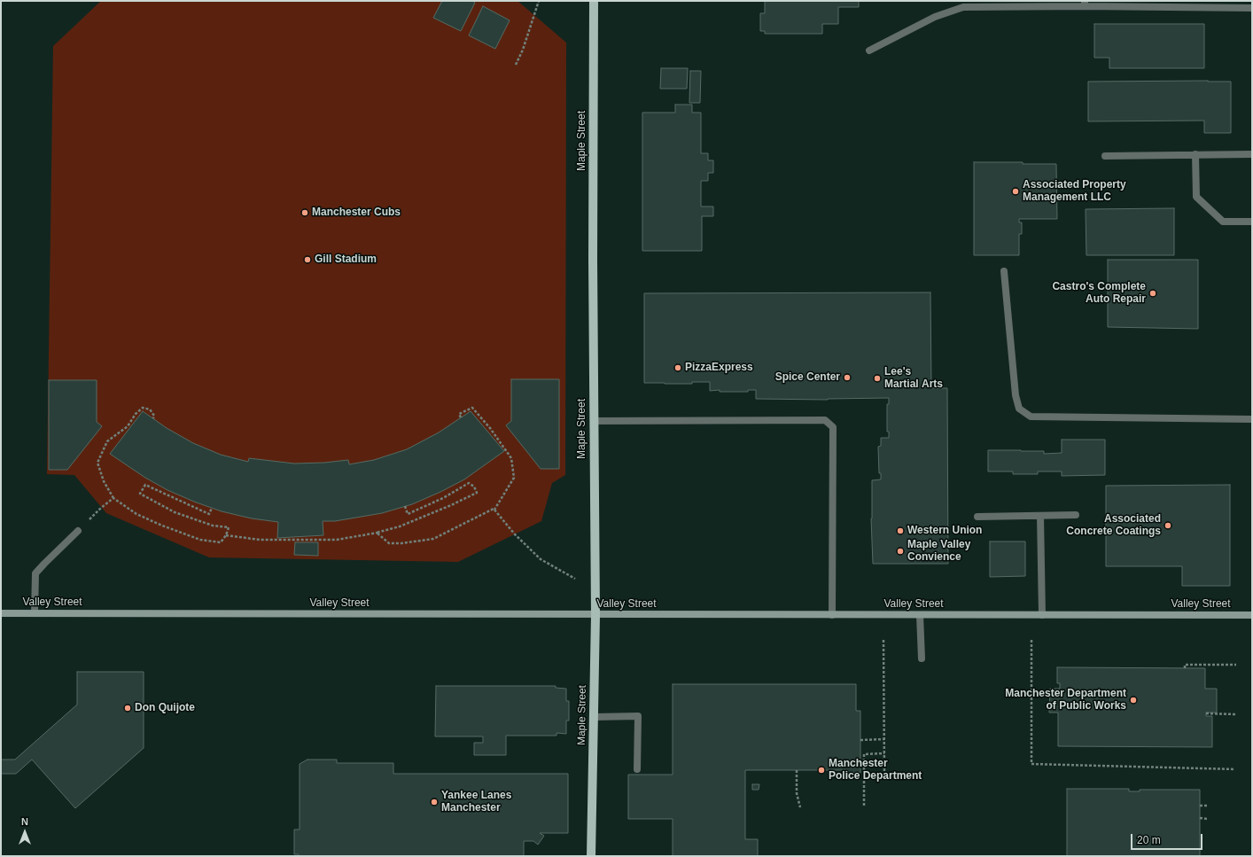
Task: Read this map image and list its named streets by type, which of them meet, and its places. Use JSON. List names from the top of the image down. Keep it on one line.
{"streets":{"main road":["Maple Street","Valley Street"]},"crossings":[["Maple Street","Valley Street"]],"places":["Associated Property Management LLC","Manchester Cubs","Gill Stadium","Castro's Complete Auto Repair","PizzaExpress","Spice Center","Lee's Martial Arts","Associated Concrete Coatings","Western Union","Maple Valley Convience","Manchester Department of Public Works","Don Quijote","Manchester Police Department","Yankee Lanes Manchester"],"scale_bar":"20 m","north":"top"}
